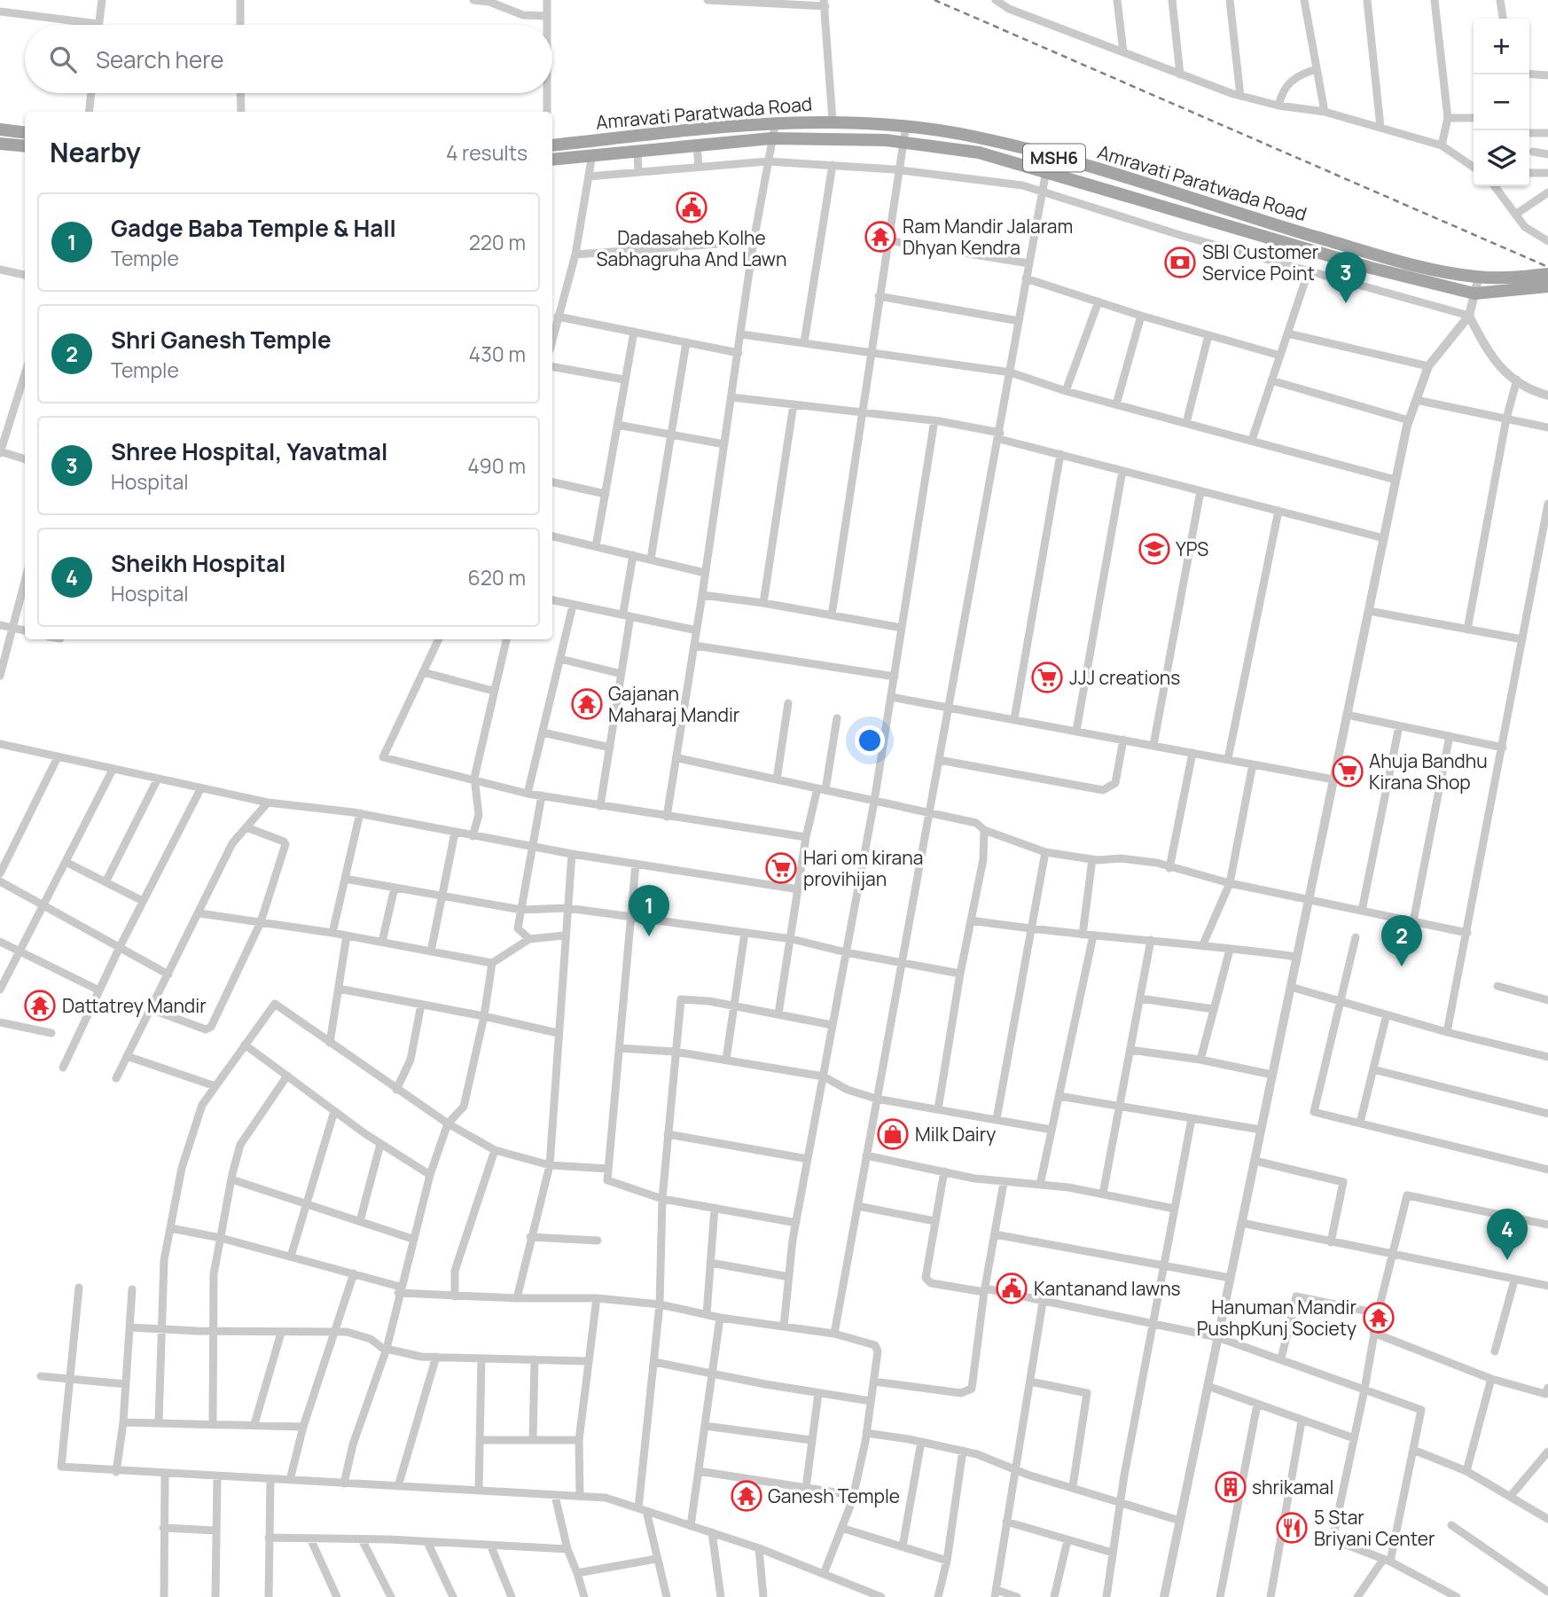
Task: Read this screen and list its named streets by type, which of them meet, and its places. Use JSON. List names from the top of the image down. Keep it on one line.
{"streets":{"main road":["Amravati Paratwada Road","MSH6"]},"places":{"public building":["Dadasaheb Kolhe Sabhagruha And Lawn","Kantanand lawns"],"temple":["Ram Mandir Jalaram Dhyan Kendra","Gajanan Maharaj Mandir","Dattatrey Mandir","Hanuman Mandir PushpKunj Society","Ganesh Temple"],"bank":["SBI Customer Service Point"],"school or university":["YPS"],"supermarket":["JJJ creations","Ahuja Bandhu Kirana Shop","Hari om kirana provihijan"],"shop":["Milk Dairy"],"building":["shrikamal"],"restaurant":["5 Star Briyani Center"]},"page":{"map_buttons":["+","−"],"search":"Search here","heading":["Nearby","4 results"],"list":[{"mark":"1","name":"Gadge Baba Temple & Hall","note":"Temple","value":"220 m"},{"mark":"2","name":"Shri Ganesh Temple","note":"Temple","value":"430 m"},{"mark":"3","name":"Shree Hospital, Yavatmal","note":"Hospital","value":"490 m"},{"mark":"4","name":"Sheikh Hospital","note":"Hospital","value":"620 m"}],"pins":["3","1","2","4"]}}
